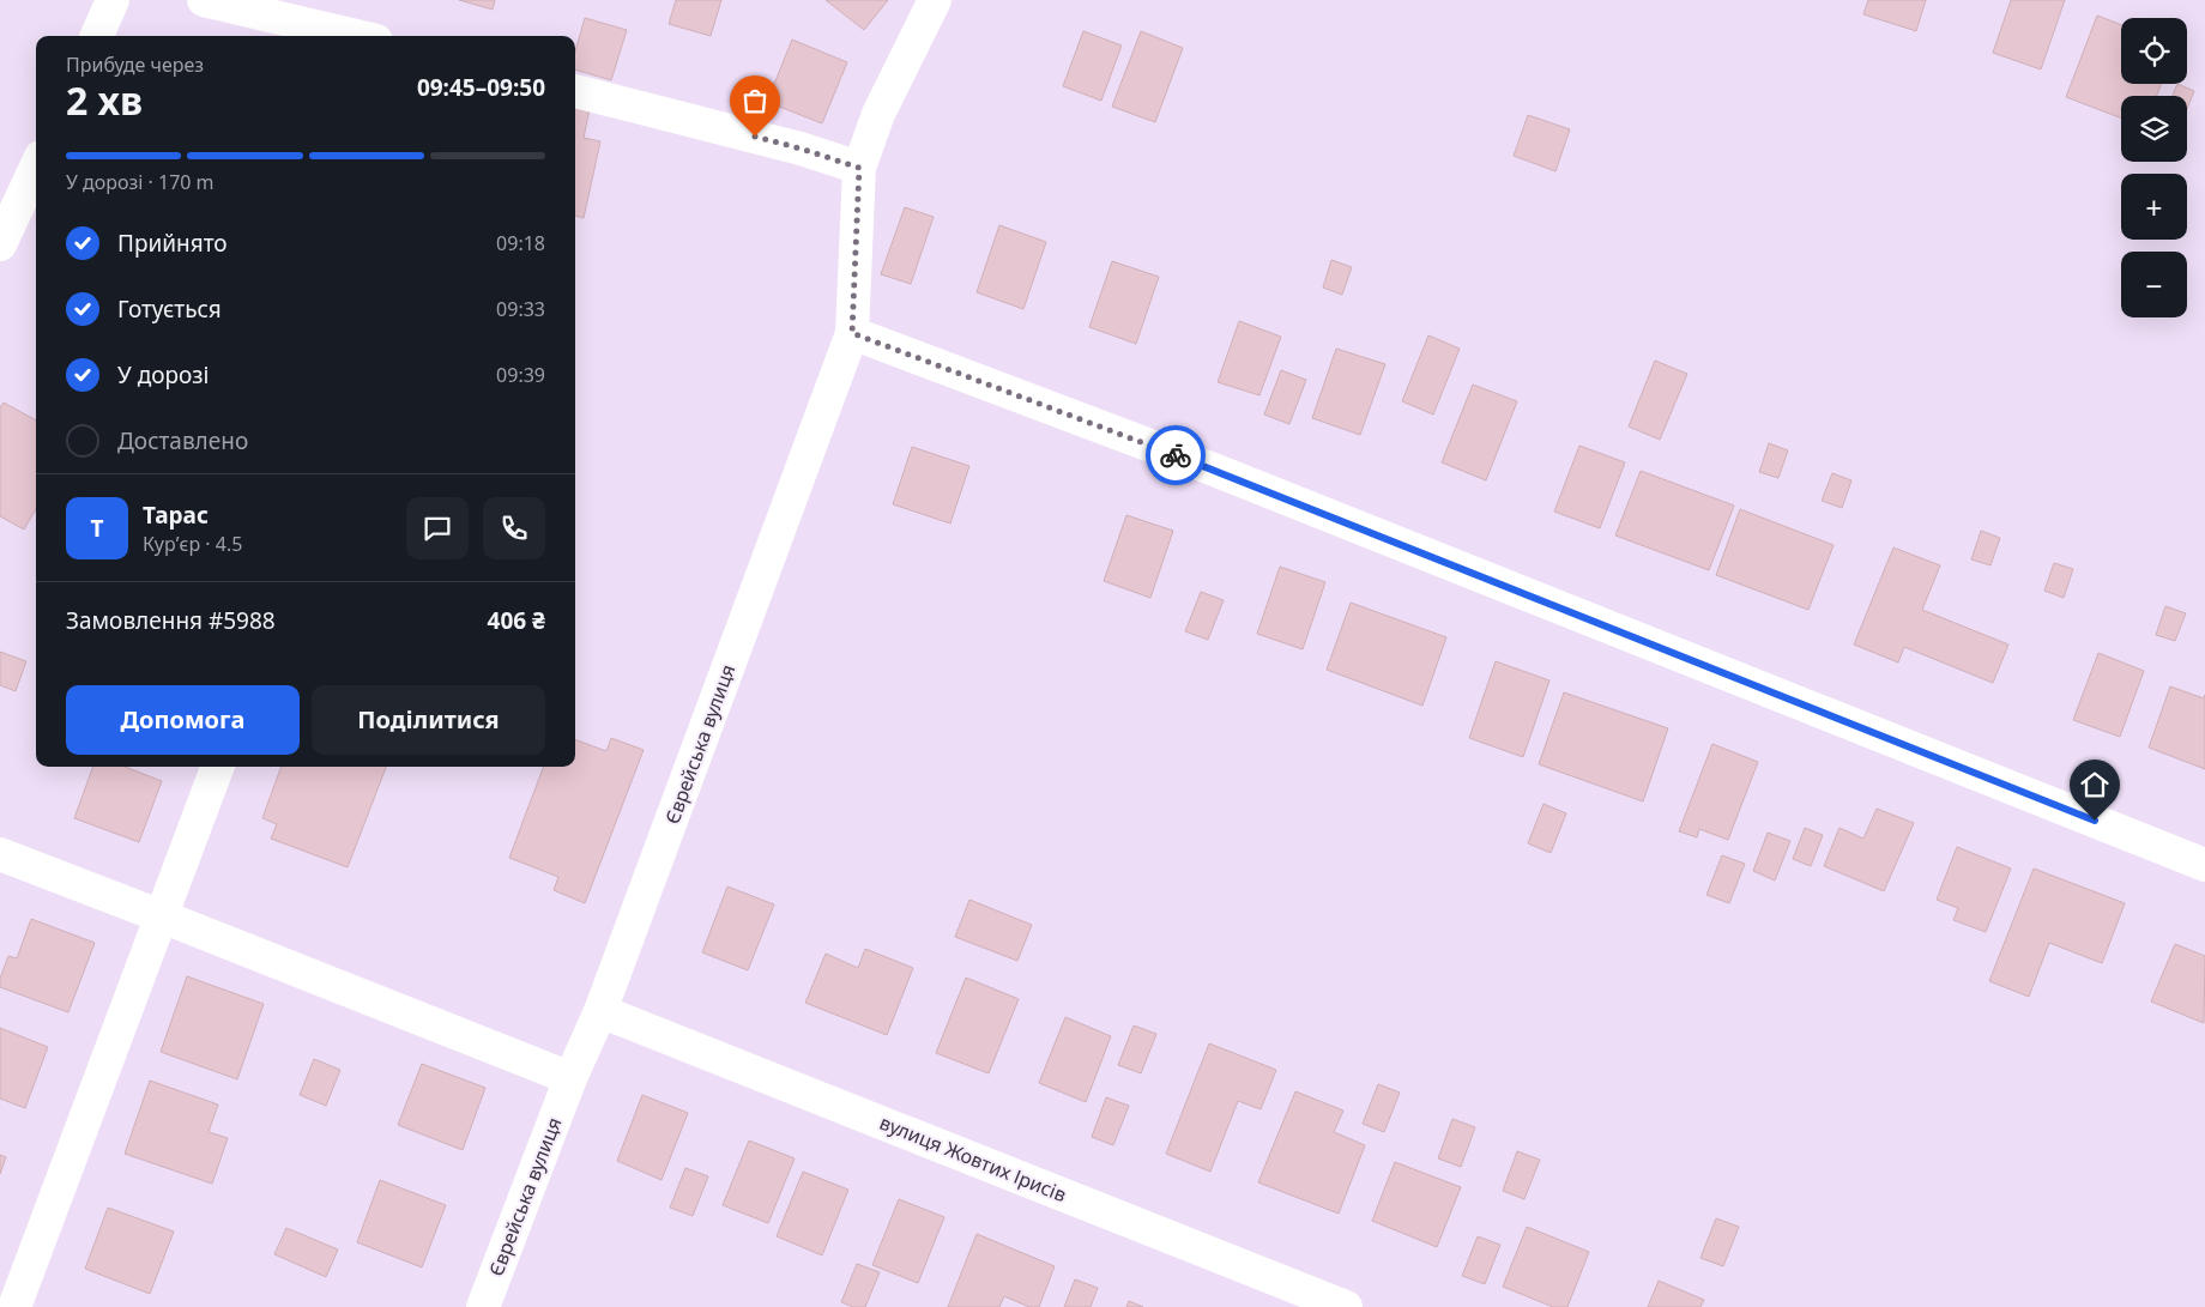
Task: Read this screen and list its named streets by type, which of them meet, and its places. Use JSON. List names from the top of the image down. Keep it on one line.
{"streets":{"street":["Єврейська вулиця","вулиця Жовтих Ірисів"]},"crossings":[["Єврейська вулиця","вулиця Жовтих Ірисів"]],"page":{"map_buttons":["+","−"],"heading":["2 хв","Прибуде через","09:45–09:50"],"panel":["Тарас","Кур’єр · 4.5","Замовлення #5988","406 ₴"],"bar":"У дорозі · 170 m","list":[["Прийнято","09:18"],["Готується","09:33"],["У дорозі","09:39"],"Доставлено"],"round":"Т","buttons":["Допомога","Поділитися"]}}
